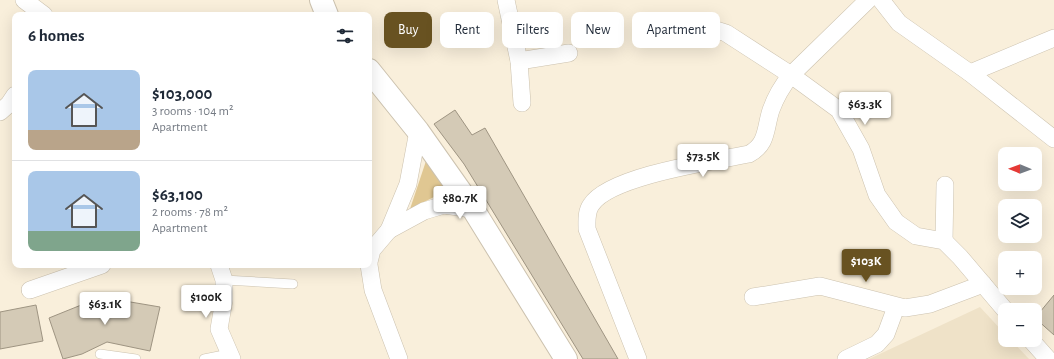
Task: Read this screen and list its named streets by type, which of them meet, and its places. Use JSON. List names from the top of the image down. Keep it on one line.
{"north":"left","page":{"chip":["Buy","Rent","Filters","New","Apartment"],"heading":"6 homes","list":[{"name":"$103,000","note":"3 rooms · 104 m² · Apartment"},{"name":"$63,100","note":"2 rooms · 78 m² · Apartment"}],"price":["$63.3K","$73.5K","$80.7K","$103K","$100K","$63.1K"],"map_buttons":["+","−"]}}
